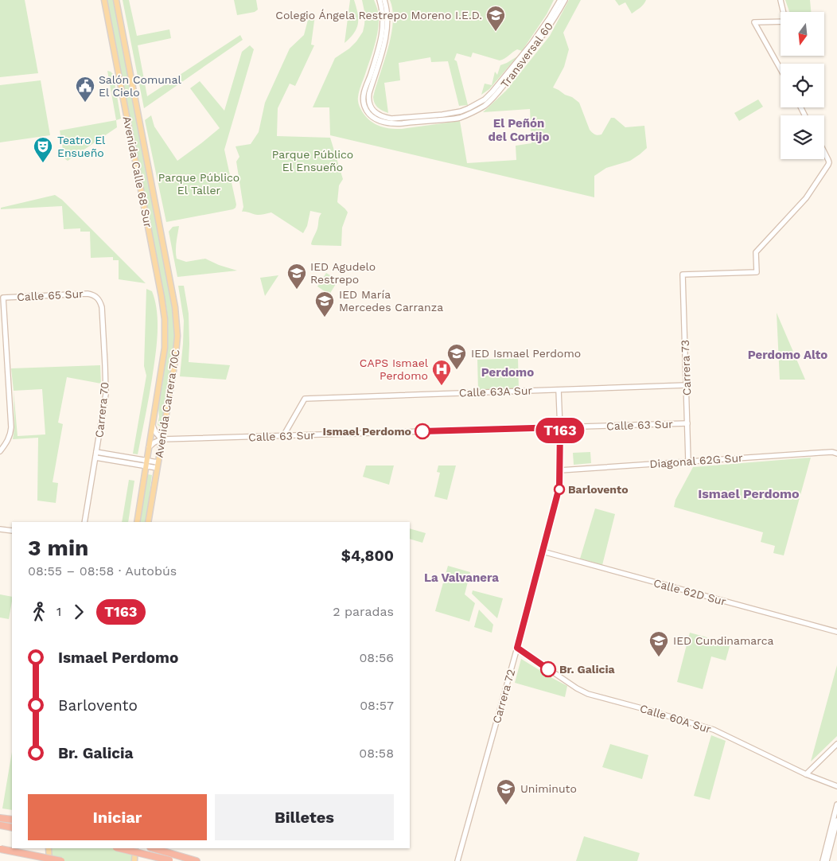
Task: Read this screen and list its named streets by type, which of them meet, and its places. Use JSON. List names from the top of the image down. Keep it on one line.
{"streets":{"main road":["Avenida Calle 68 Sur","Avenida Carrera 70C"],"street":["Transversal 60","Calle 65 Sur","Carrera 73","Calle 63A Sur","Carrera 70","Calle 63 Sur","Diagonal 62G Sur","Calle 62D Sur","Carrera 72","Calle 60A Sur"]},"crossings":[["Avenida Calle 68 Sur","Avenida Carrera 70C"],["Calle 65 Sur","Carrera 70"],["Carrera 73","Calle 63A Sur"],["Carrera 73","Calle 63 Sur"],["Carrera 73","Diagonal 62G Sur"],["Calle 63A Sur","Calle 63 Sur"],["Calle 63A Sur","Carrera 72"],["Avenida Carrera 70C","Calle 63 Sur"],["Calle 63 Sur","Carrera 72"],["Diagonal 62G Sur","Carrera 72"],["Calle 62D Sur","Carrera 72"],["Carrera 72","Calle 60A Sur"]],"districts":["El Peñón del Cortijo","Perdomo Alto","Perdomo","Ismael Perdomo","La Valvanera"],"parks":["Parque Público El Ensueño","Parque Público El Taller"],"places":{"school or university":["Colegio Ángela Restrepo Moreno I.E.D.","IED Agudelo Restrepo","IED María Mercedes Carranza","IED Ismael Perdomo","IED Cundinamarca","Uniminuto"],"public building":["Salón Comunal El Cielo"],"theatre":["Teatro El Ensueño"],"hospital":["CAPS Ismael Perdomo"],"other":["Ismael Perdomo","Barlovento","Br. Galicia"]},"lines":["bus line T163"],"north":"bottom","page":{"on_map":"T163","heading":["3 min","08:55 – 08:58 · Autobús","$4,800"],"legs":["1","T163","2 paradas"],"list":[{"name":"Ismael Perdomo","value":"08:56"},{"name":"Barlovento","value":"08:57"},{"name":"Br. Galicia","value":"08:58"}],"buttons":["Iniciar","Billetes"]}}
